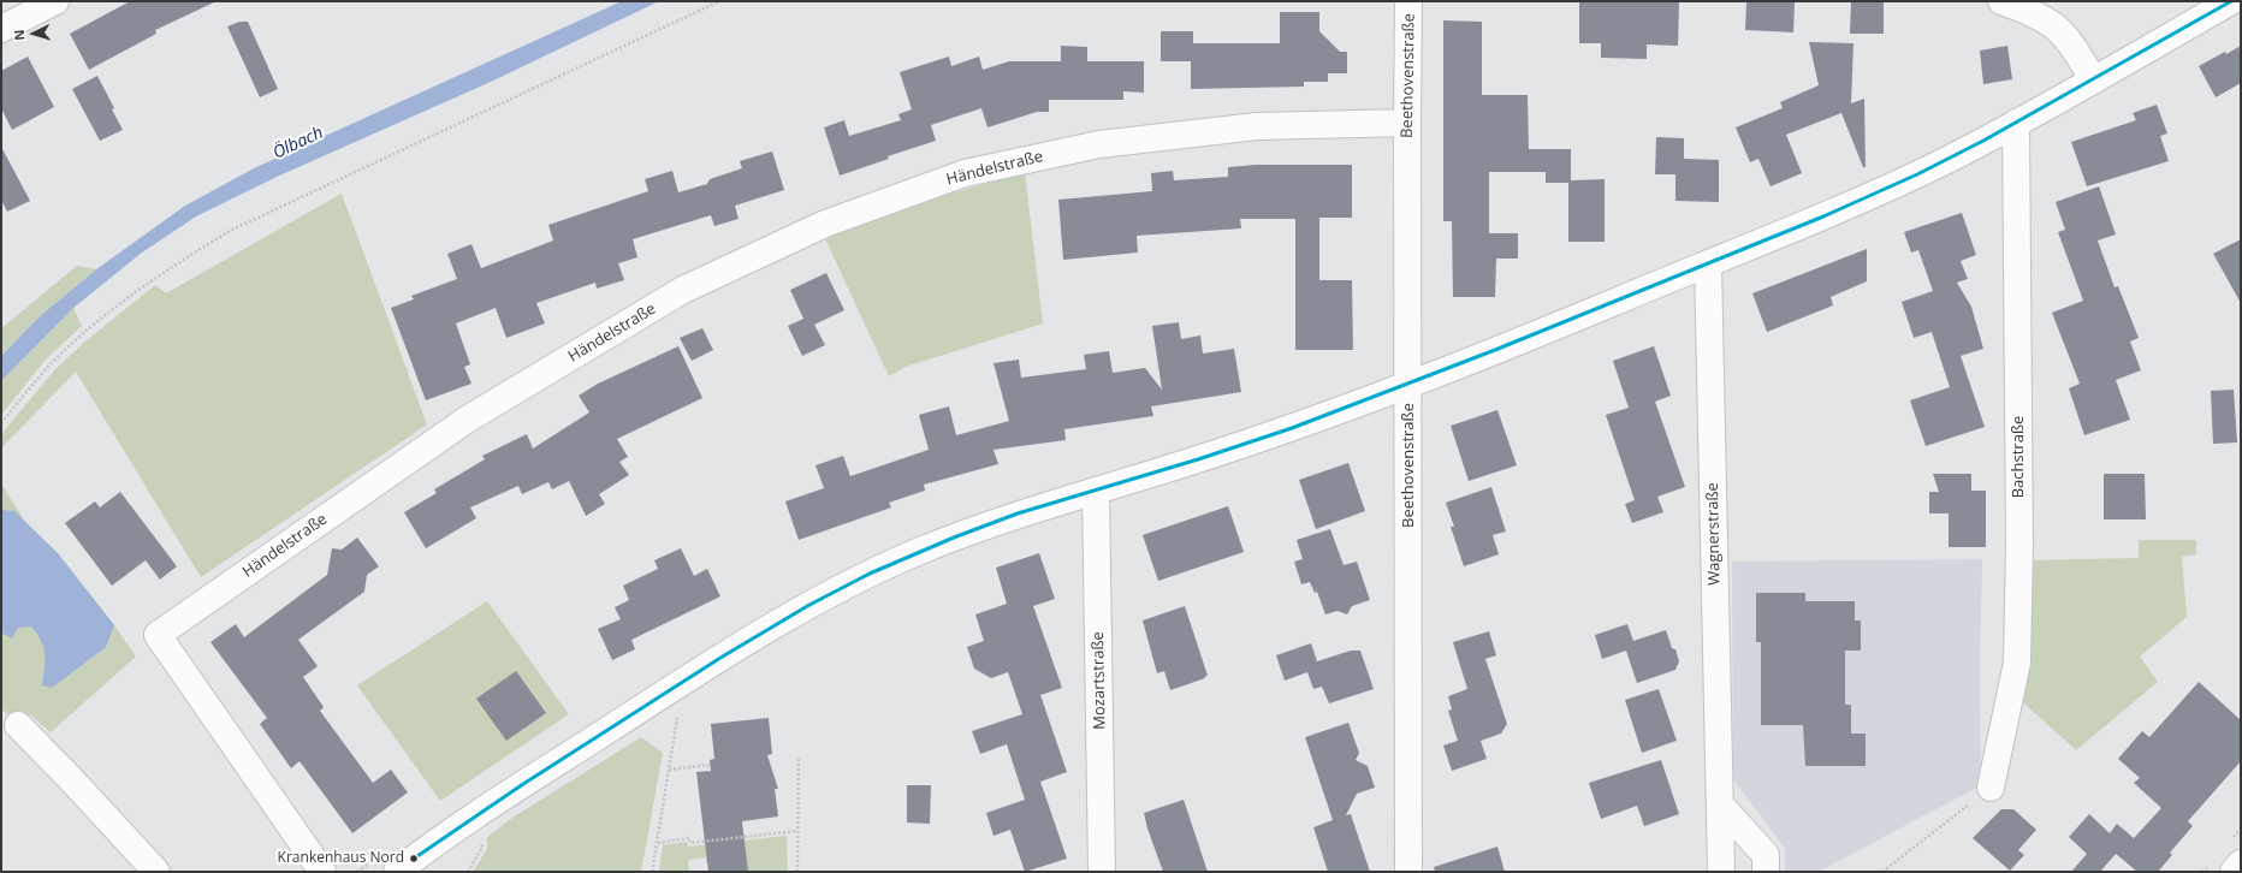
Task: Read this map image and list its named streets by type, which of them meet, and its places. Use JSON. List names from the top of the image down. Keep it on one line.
{"streets":{"street":["Beethovenstraße","Händelstraße","Bachstraße","Wagnerstraße","Mozartstraße"]},"crossings":[["Beethovenstraße","Händelstraße"]],"water":["Ölbach"],"places":["Krankenhaus Nord"],"north":"left"}
